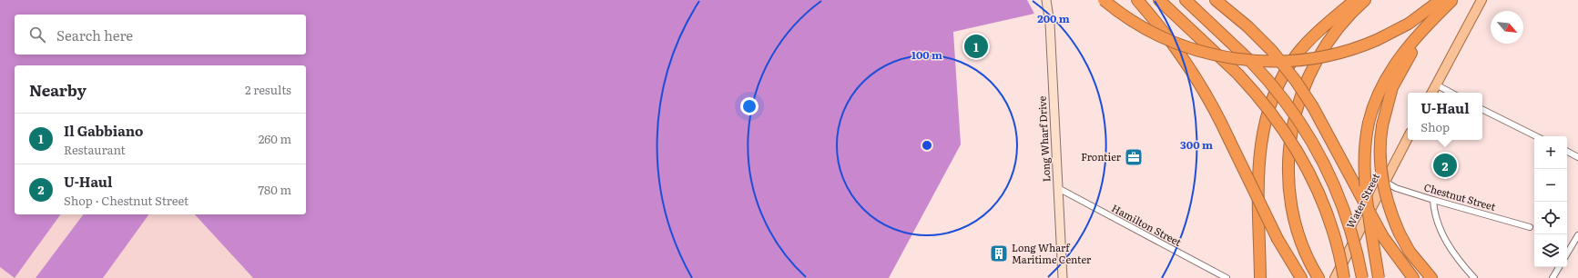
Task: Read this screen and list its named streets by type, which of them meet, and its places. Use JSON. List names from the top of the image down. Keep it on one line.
{"streets":{"main road":["Long Wharf Drive","Water Street"],"street":["Chestnut Street","Hamilton Street"]},"crossings":[["Long Wharf Drive","Hamilton Street"],["Chestnut Street","Water Street"]],"places":{"office":["Frontier"],"building":["Long Wharf Maritime Center"]},"north":"bottom right","page":{"search":"Search here","pins":["1","2"],"heading":["Nearby","2 results"],"popup":["U-Haul","Shop"],"list":[{"mark":"1","name":"Il Gabbiano","note":"Restaurant","value":"260 m"},{"mark":"2","name":"U-Haul","note":"Shop · Chestnut Street","value":"780 m"}],"map_buttons":["+","−"]},"rings":["200 m","100 m","300 m"]}
